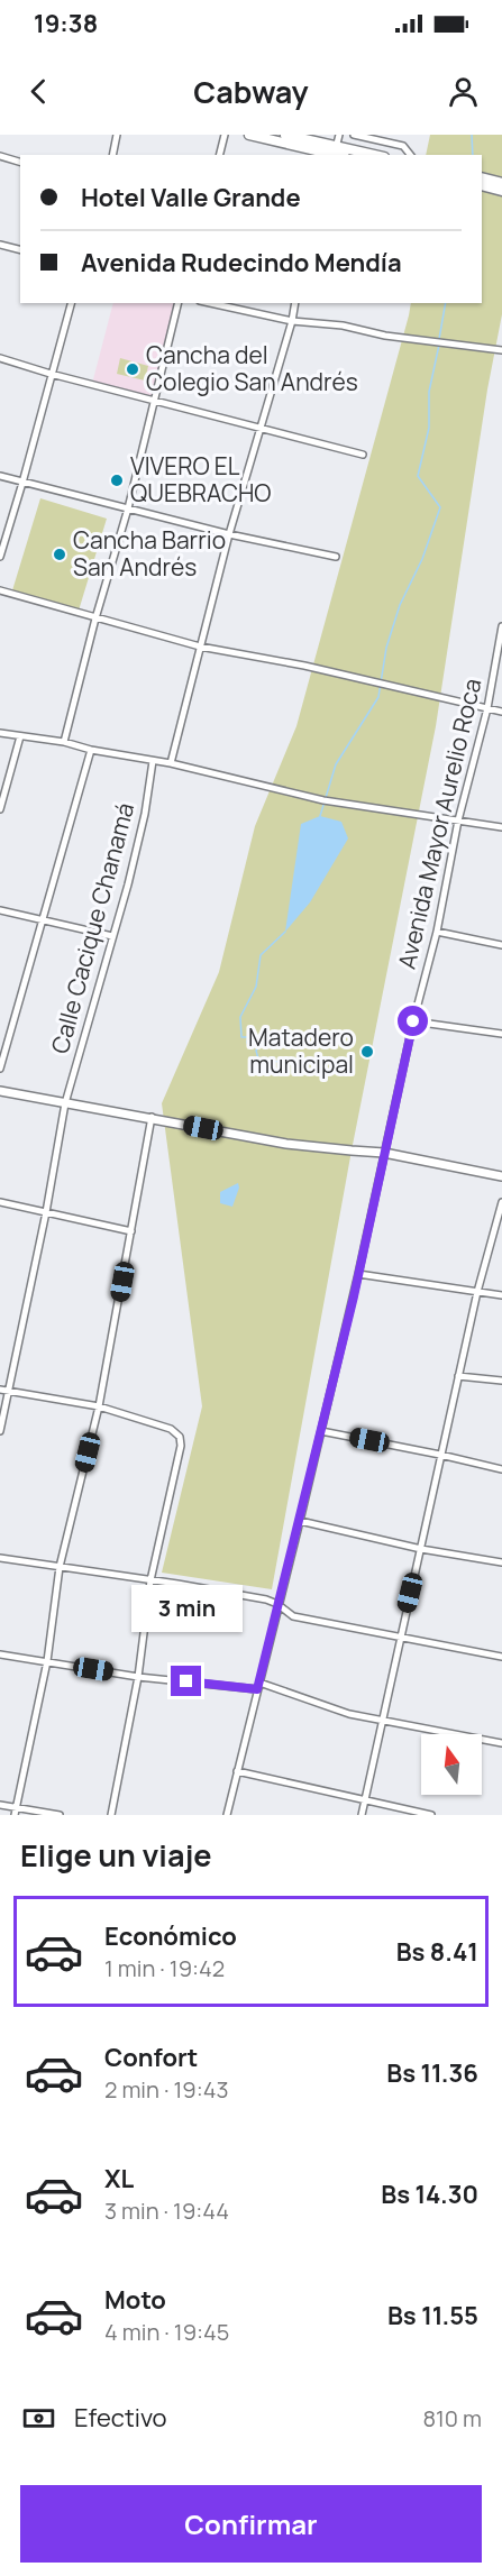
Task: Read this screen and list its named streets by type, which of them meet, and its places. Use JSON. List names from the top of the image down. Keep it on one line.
{"streets":{"street":["Avenida Mayor Aurelio Roca","Calle Cacique Chanamá"]},"places":["Cancha del Colegio San Andrés","VIVERO EL QUEBRACHO","Cancha Barrio San Andrés","Matadero municipal"],"north":"top","page":{"status":"19:38","header":"Cabway","banner":["Hotel Valle Grande","Avenida Rudecindo Mendía"],"bubble":"3 min","heading":"Elige un viaje","list":[{"name":"Económico","note":"1 min · 19:42","value":"Bs 8.41"},{"name":"Confort","note":"2 min · 19:43","value":"Bs 11.36"},{"name":"XL","note":"3 min · 19:44","value":"Bs 14.30"},{"name":"Moto","note":"4 min · 19:45","value":"Bs 11.55"}],"pay":["Efectivo","810 m"],"buttons":"Confirmar"}}
